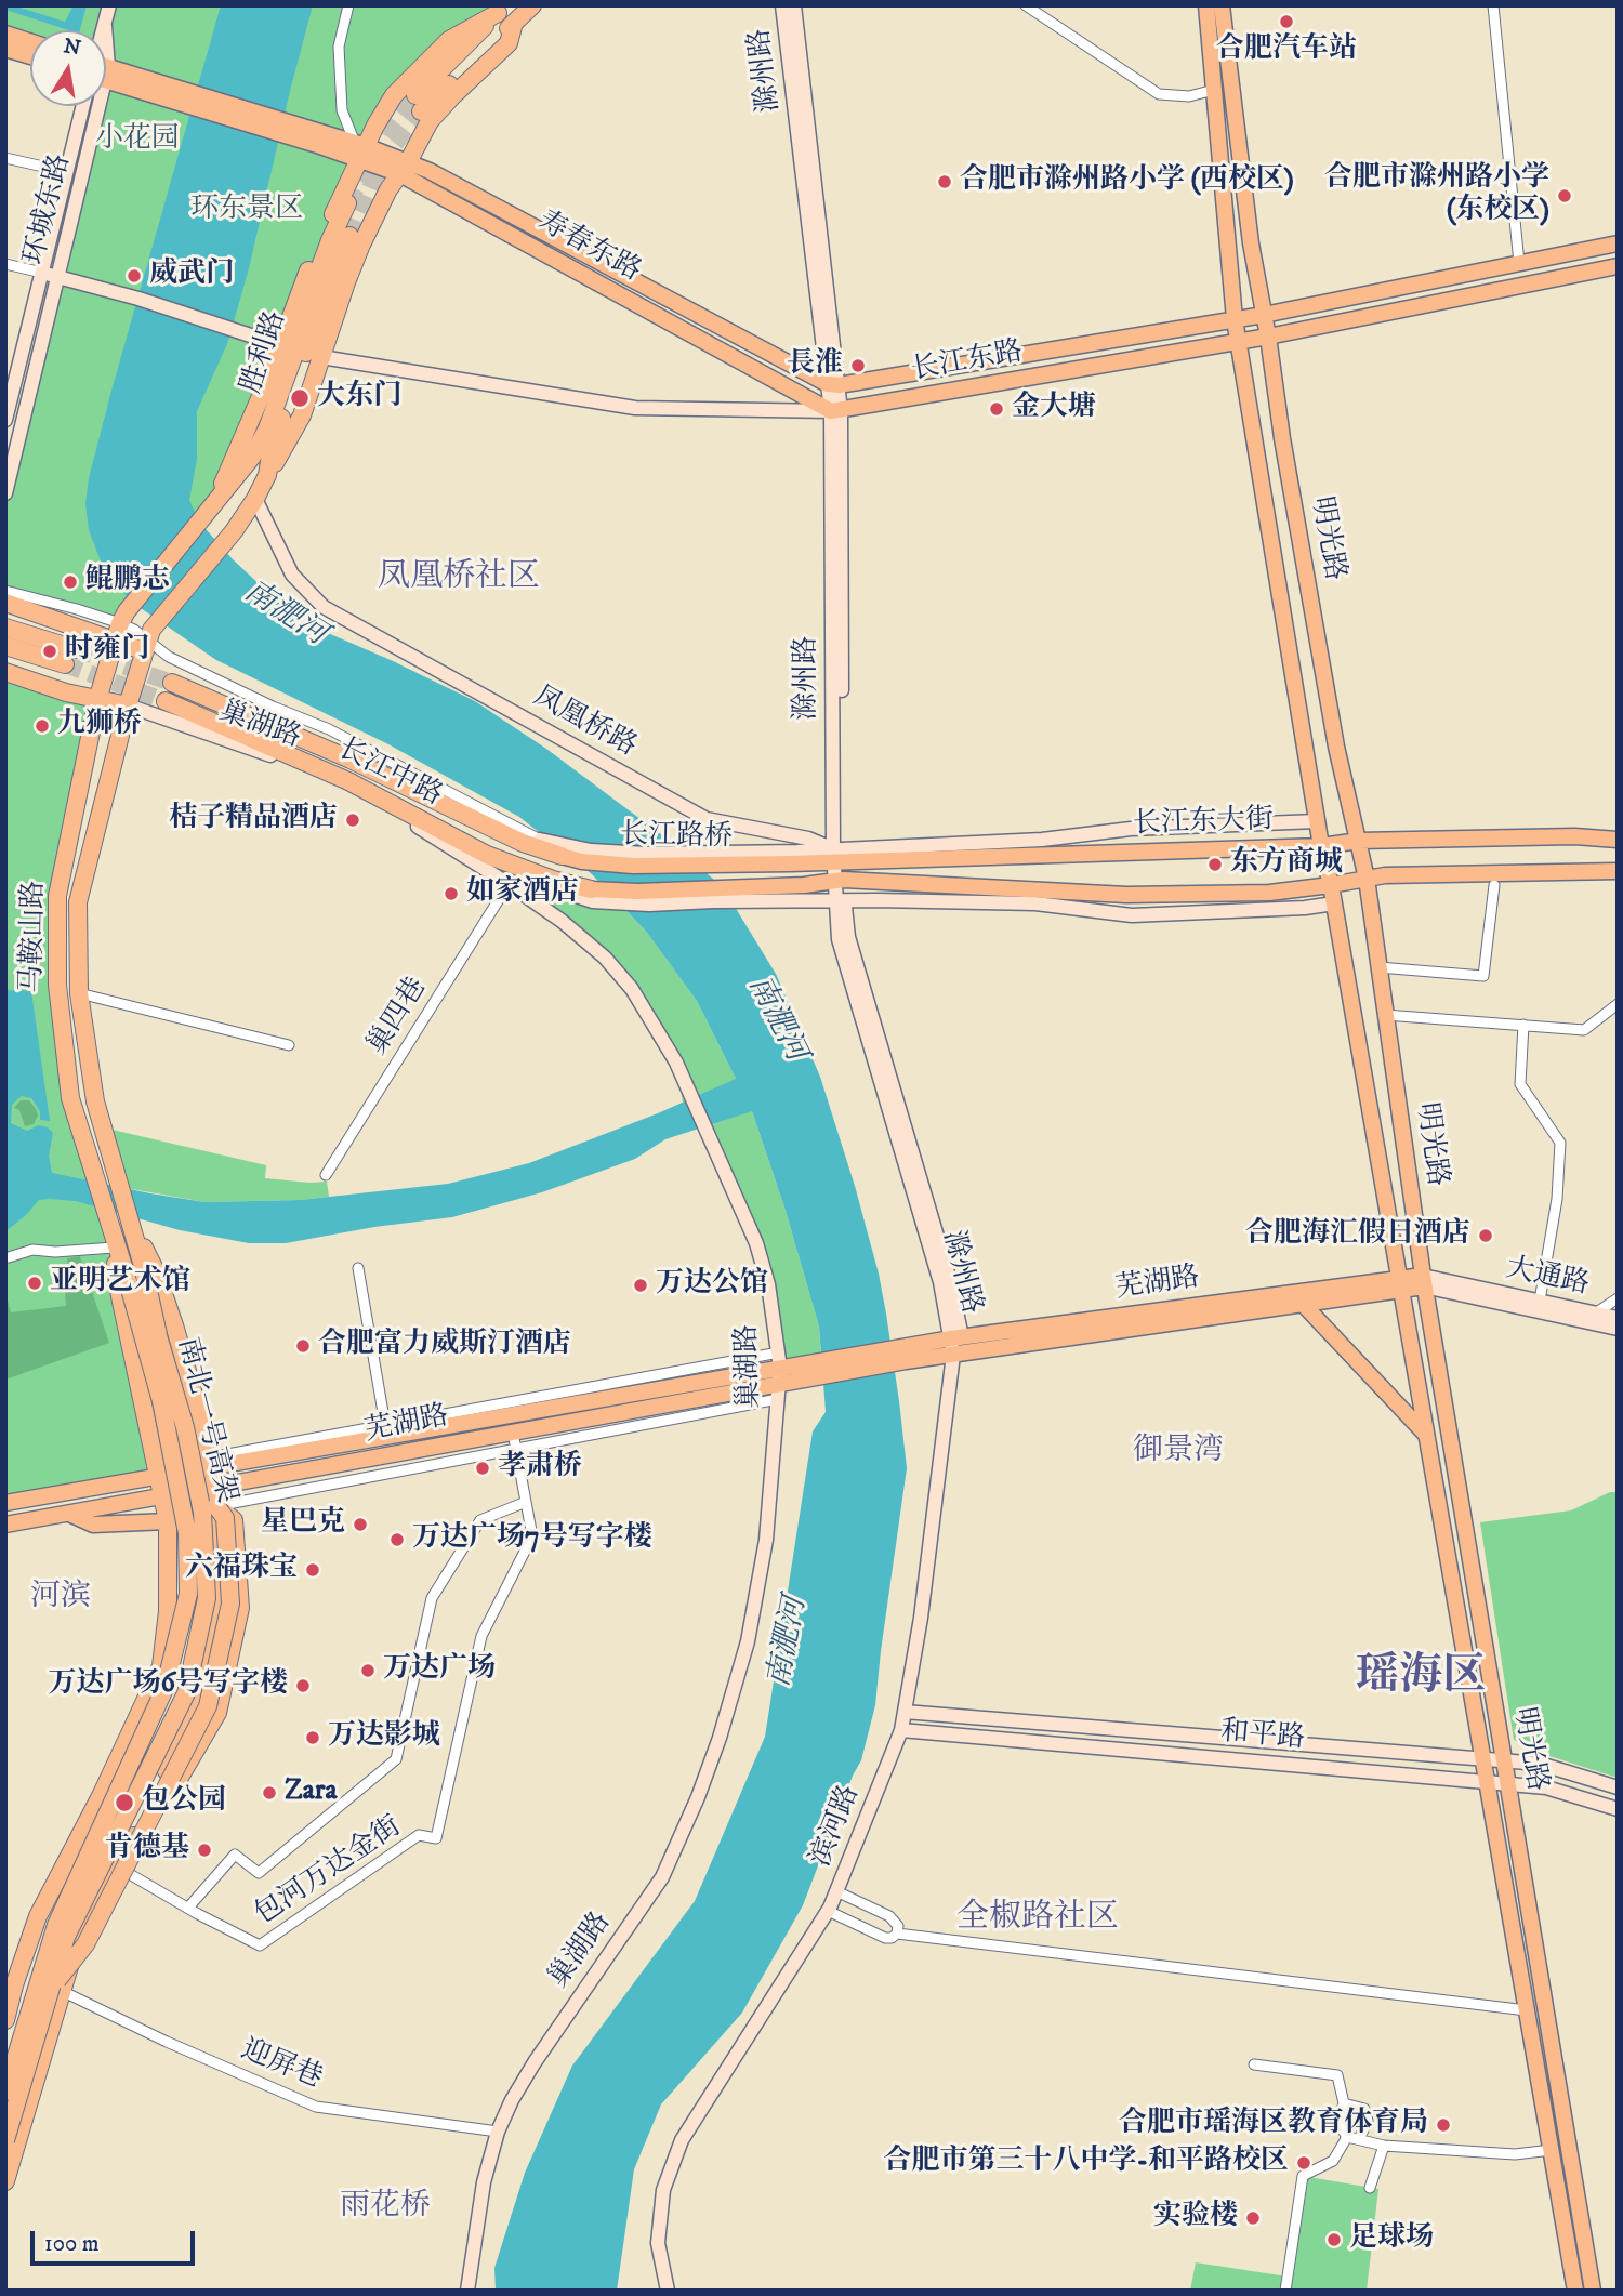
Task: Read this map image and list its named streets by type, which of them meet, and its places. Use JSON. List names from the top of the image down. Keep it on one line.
{"streets":{"highway":["胜利路","长江中路","马鞍山路","南北一号高架"],"main road":["寿春东路","长江东路","明光路","长江东大街","长江路桥","芜湖路"],"street":["滁州路","环城东路","凤凰桥路","巢湖路","巢四巷","大通路","和平路","滨河路","包河万达金街","迎屏巷"]},"crossings":[["滁州路","寿春东路"],["滁州路","长江东路"],["滁州路","凤凰桥路"],["滁州路","长江东大街"],["滁州路","长江路桥"],["滁州路","芜湖路"],["滁州路","滨河路"],["寿春东路","长江东路"],["胜利路","凤凰桥路"],["胜利路","马鞍山路"],["长江东路","明光路"],["明光路","长江东大街"],["明光路","大通路"],["明光路","芜湖路"],["明光路","和平路"],["凤凰桥路","长江东大街"],["巢湖路","马鞍山路"],["巢湖路","巢四巷"],["巢湖路","芜湖路"],["巢湖路","迎屏巷"],["长江中路","长江路桥"],["长江东大街","长江路桥"],["马鞍山路","南北一号高架"],["大通路","芜湖路"],["芜湖路","滨河路"],["芜湖路","包河万达金街"],["南北一号高架","迎屏巷"],["和平路","滨河路"]],"districts":["凤凰桥社区","御景湾","河滨","瑶海区","全椒路社区","雨花桥"],"water":["南淝河"],"parks":["小花园","环东景区"],"places":["合肥汽车站","合肥市滁州路小学 (西校区)","合肥市滁州路小学 (东校区)","威武门","長淮","大东门","金大塘","鲲鹏志","时雍门","九狮桥","桔子精品酒店","东方商城","如家酒店","合肥海汇假日酒店","亚明艺术馆","万达公馆","合肥富力威斯汀酒店","孝肃桥","星巴克","万达广场7号写字楼","六福珠宝","万达广场","万达广场6号写字楼","万达影城","Zara","包公园","肯德基","合肥市瑶海区教育体育局","合肥市第三十八中学-和平路校区","实验楼","足球场"],"scale_bar":"100 m","north":"top"}
